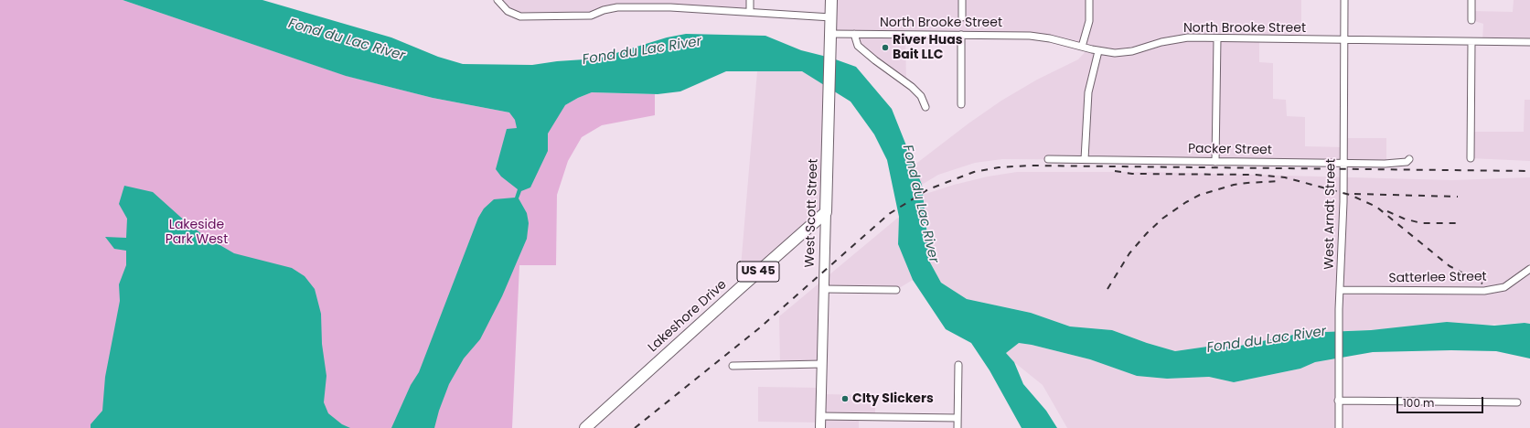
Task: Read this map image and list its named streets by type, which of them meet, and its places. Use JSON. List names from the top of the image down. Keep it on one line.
{"streets":{"main road":["West Scott Street","US 45","Lakeshore Drive"],"street":["North Brooke Street","Packer Street","West Arndt Street","Satterlee Street"]},"crossings":[["North Brooke Street","West Scott Street"],["North Brooke Street","West Arndt Street"],["Packer Street","West Arndt Street"],["West Scott Street","Lakeshore Drive"],["West Arndt Street","Satterlee Street"]],"water":["Fond du Lac River"],"parks":["Lakeside Park West"],"places":["River Huas Bait LLC","CIty Slickers"],"scale_bar":"100 m"}
